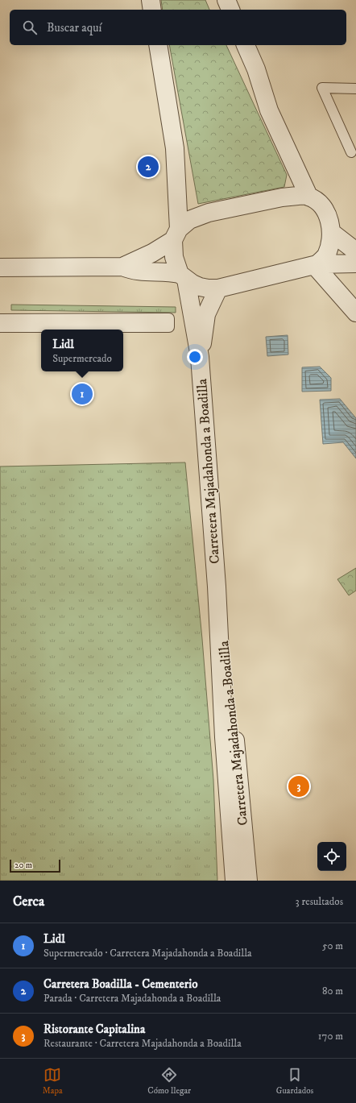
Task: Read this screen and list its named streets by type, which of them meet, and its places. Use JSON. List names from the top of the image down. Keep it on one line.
{"streets":{"street":["Carretera Majadahonda a Boadilla"]},"scale_bar":"20 m","page":{"search":"Buscar aquí","pins":["2","1","3"],"popup":["Lidl","Supermercado"],"scale":"20 m","heading":["Cerca","3 resultados"],"list":[{"mark":"1","name":"Lidl","note":"Supermercado · Carretera Majadahonda a Boadilla","value":"50 m"},{"mark":"2","name":"Carretera Boadilla - Cementerio","note":"Parada · Carretera Majadahonda a Boadilla","value":"80 m"},{"mark":"3","name":"Ristorante Capitalina","note":"Restaurante · Carretera Majadahonda a Boadilla","value":"170 m"}],"nav":["Mapa","Cómo llegar","Guardados"]}}
